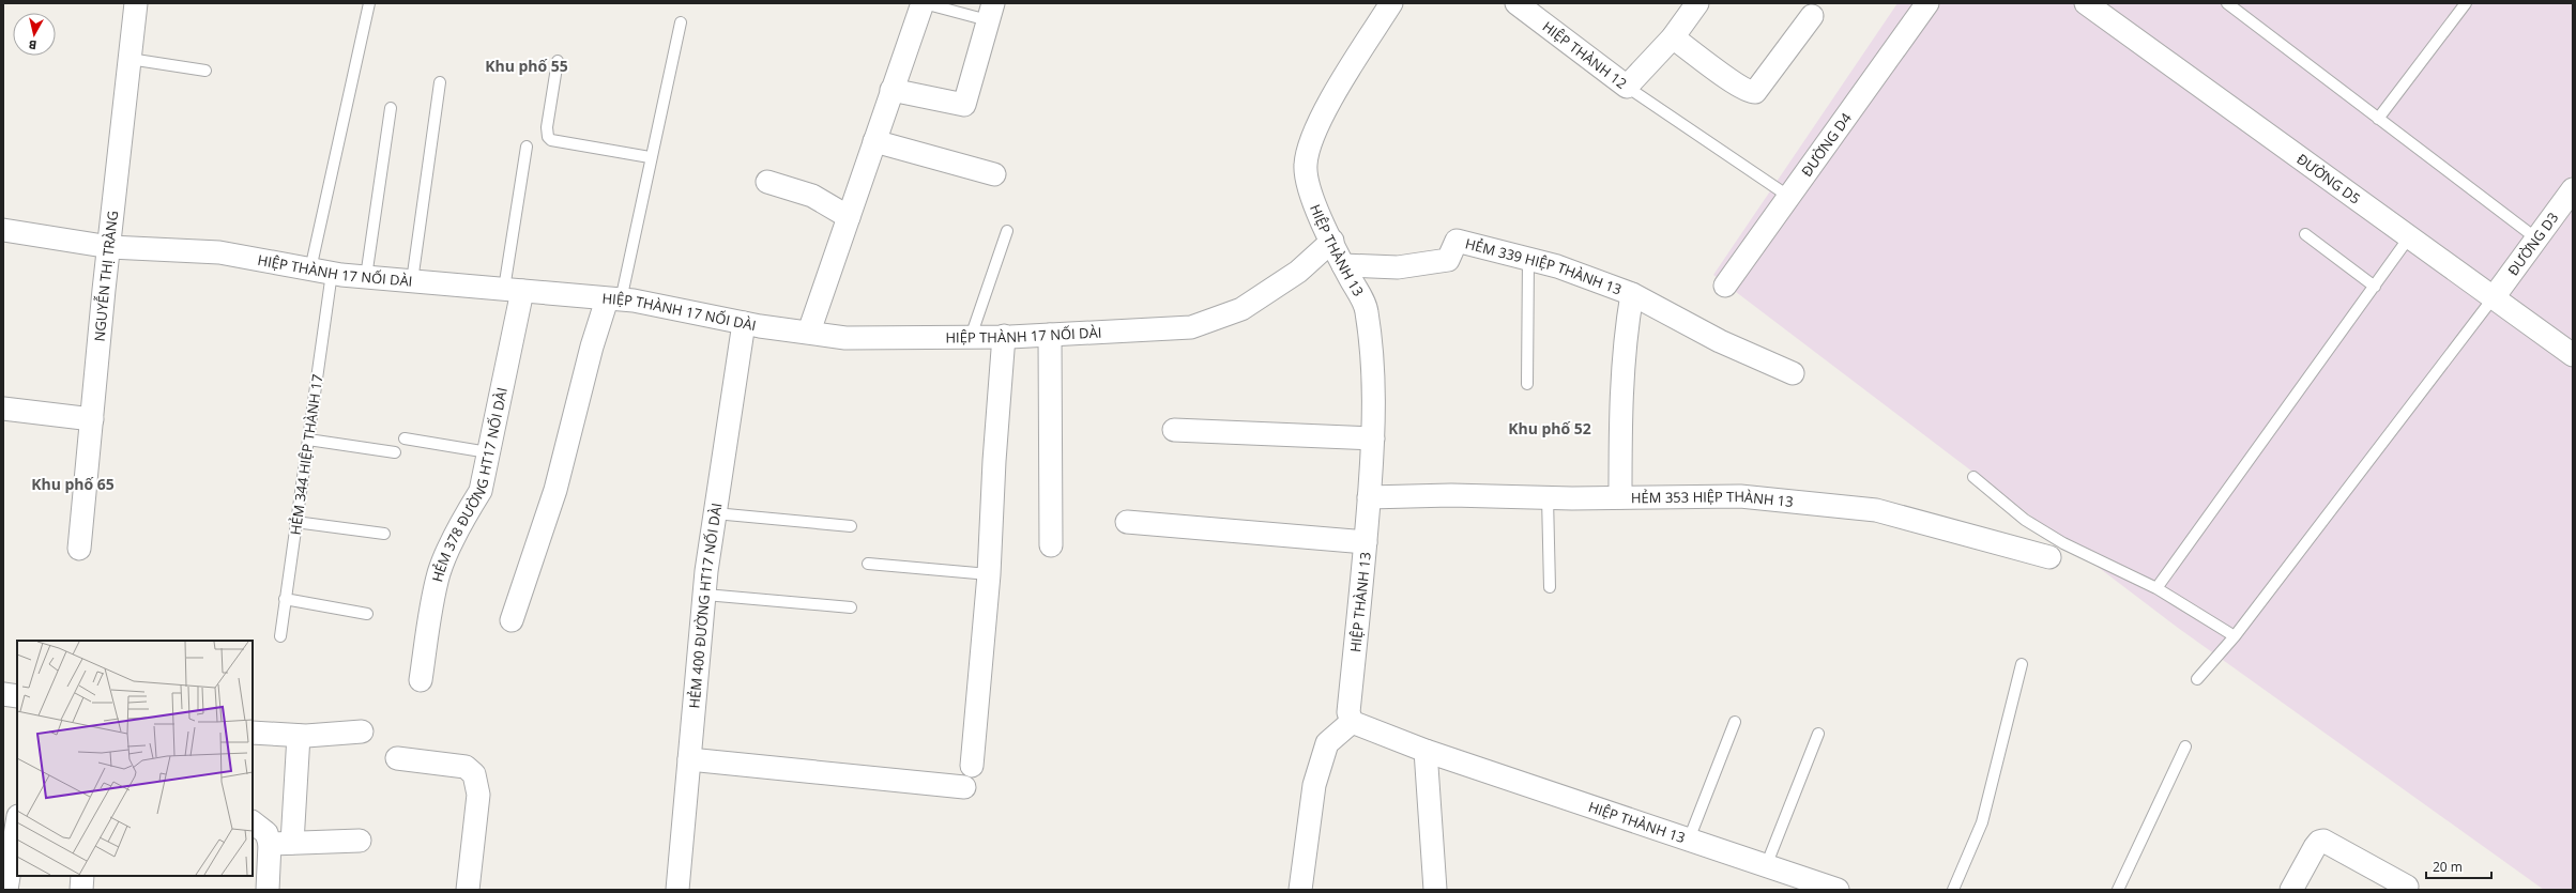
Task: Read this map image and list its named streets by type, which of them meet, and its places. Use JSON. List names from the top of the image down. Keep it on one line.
{"streets":{"street":["HIỆP THÀNH 12","ĐƯỜNG D4","ĐƯỜNG D5","ĐƯỜNG D3","HIỆP THÀNH 13","HẺM 339 HIỆP THÀNH 13","HIỆP THÀNH 17 NỐI DÀI","NGUYỄN THỊ TRÀNG","HẺM 378 ĐƯỜNG HT17 NỐI DÀI","HẺM 353 HIỆP THÀNH 13","HẺM 400 ĐƯỜNG HT17 NỐI DÀI"],"lane":["HẺM 344 HIỆP THÀNH 17"]},"crossings":[["ĐƯỜNG D5","ĐƯỜNG D3"],["HIỆP THÀNH 13","HẺM 339 HIỆP THÀNH 13"],["HIỆP THÀNH 13","HIỆP THÀNH 17 NỐI DÀI"],["HIỆP THÀNH 13","HẺM 353 HIỆP THÀNH 13"],["HIỆP THÀNH 17 NỐI DÀI","NGUYỄN THỊ TRÀNG"],["HIỆP THÀNH 17 NỐI DÀI","HẺM 344 HIỆP THÀNH 17"],["HIỆP THÀNH 17 NỐI DÀI","HẺM 378 ĐƯỜNG HT17 NỐI DÀI"],["HIỆP THÀNH 17 NỐI DÀI","HẺM 400 ĐƯỜNG HT17 NỐI DÀI"]],"districts":["Khu phố 55","Khu phố 52","Khu phố 65"],"scale_bar":"20 m","north":"bottom"}
